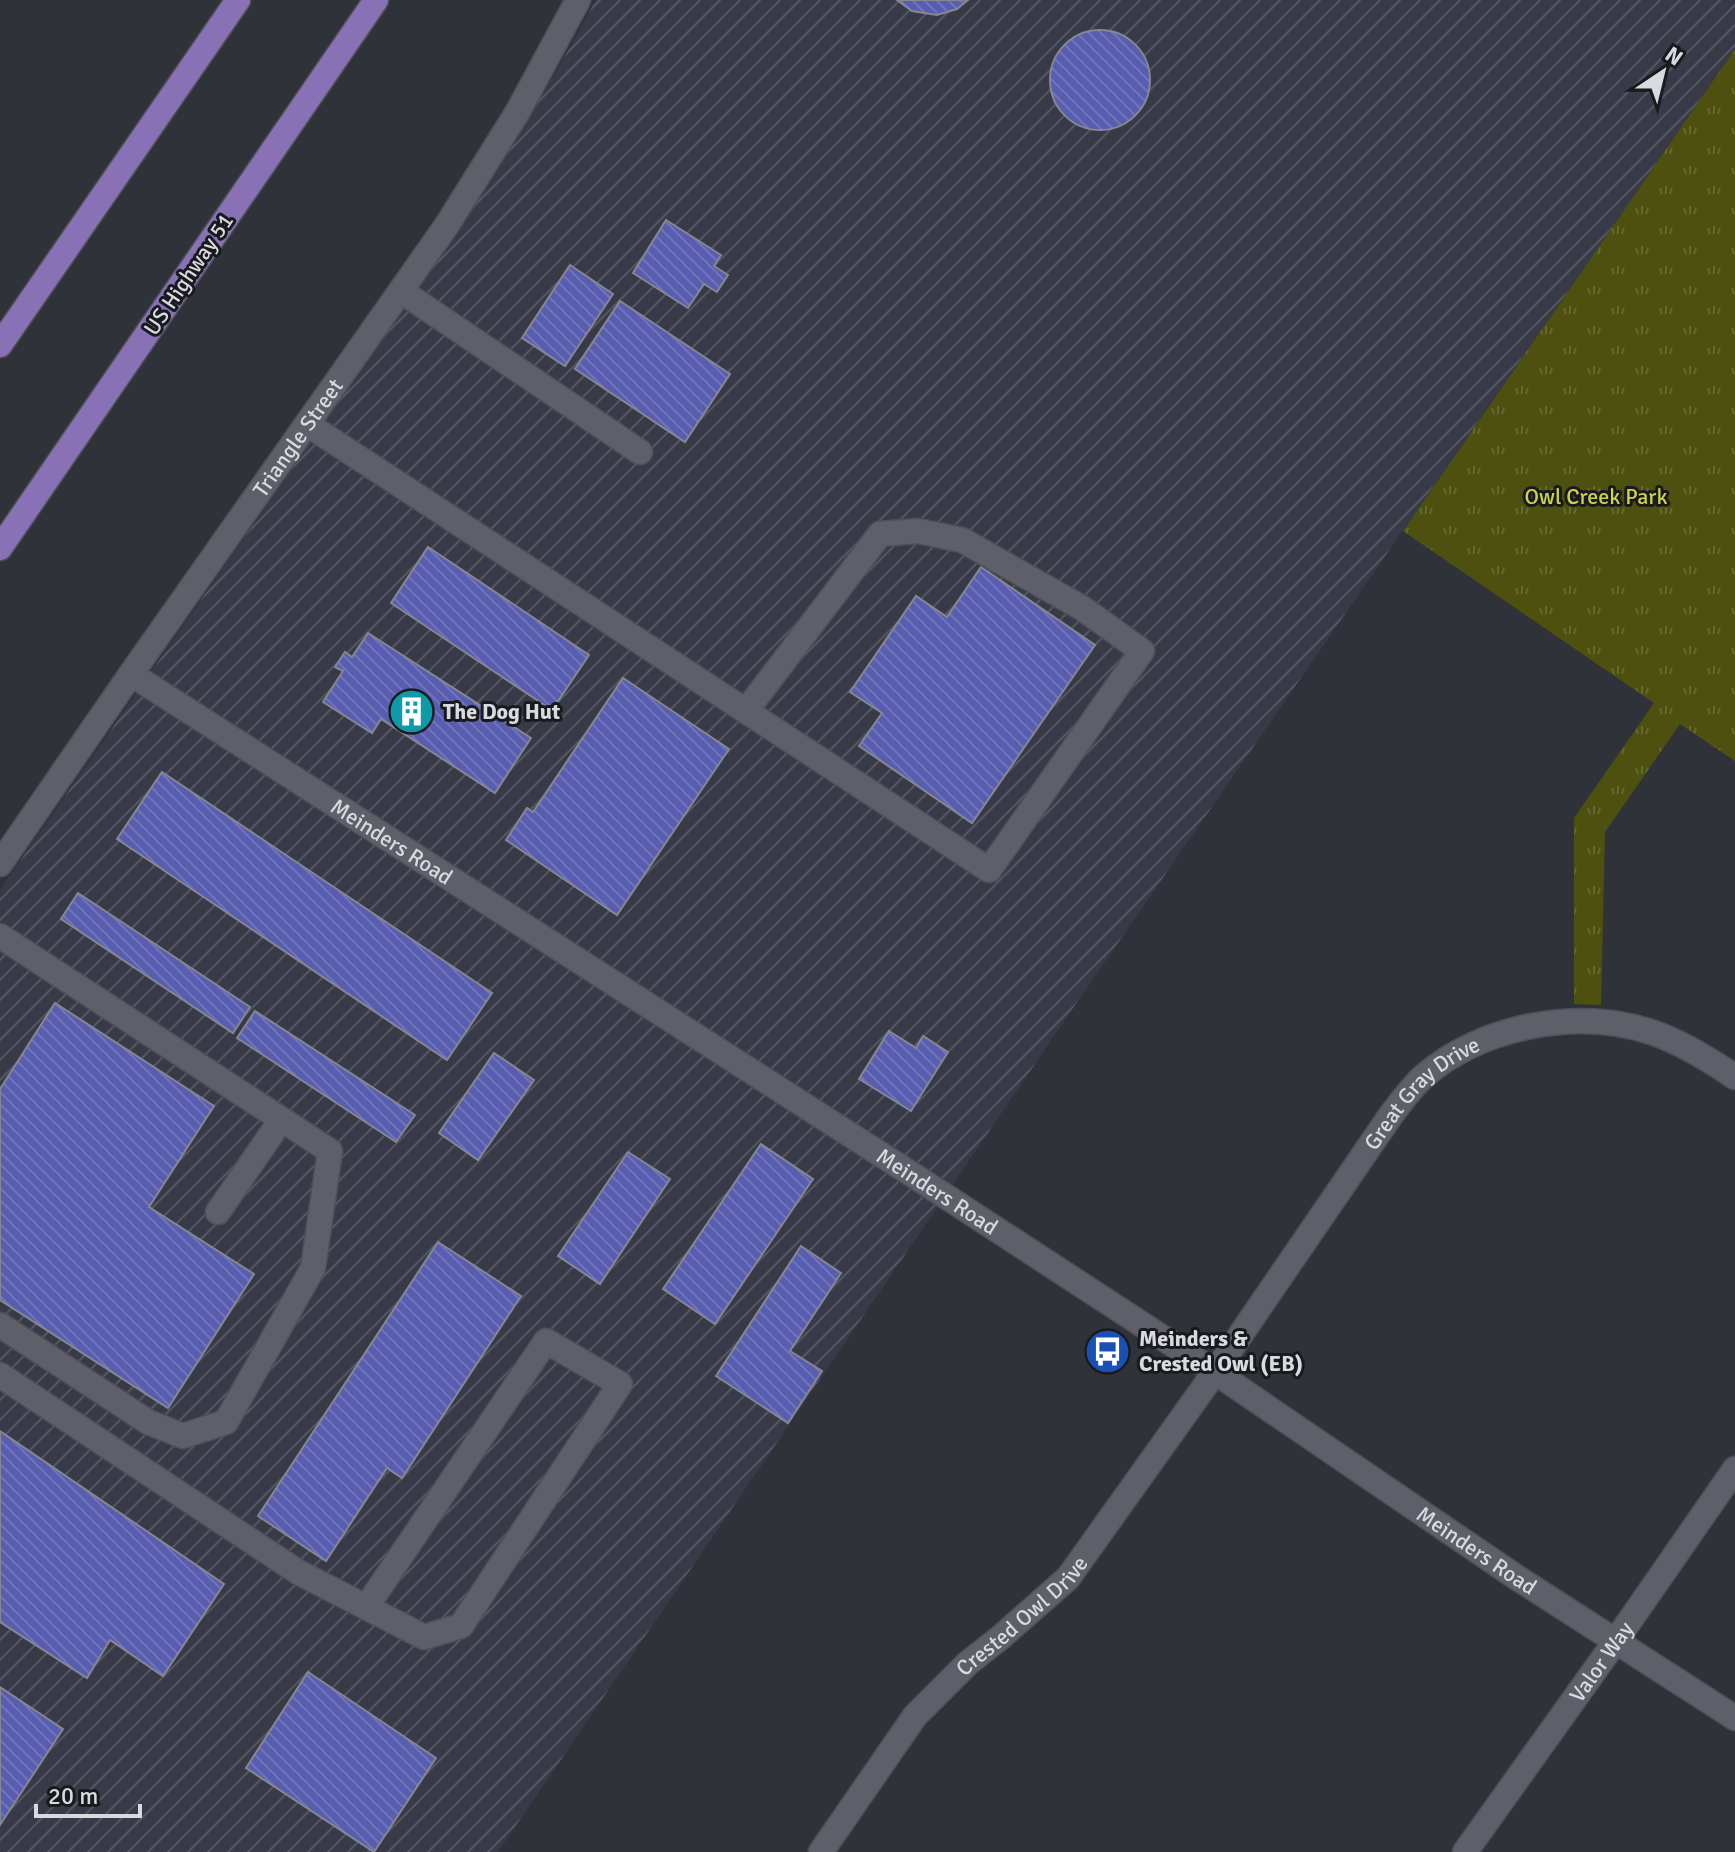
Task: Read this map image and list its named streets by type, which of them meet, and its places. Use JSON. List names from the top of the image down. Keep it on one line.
{"streets":{"main road":["US Highway 51"],"street":["Triangle Street","Meinders Road","Great Gray Drive","Crested Owl Drive","Valor Way"]},"crossings":[["Triangle Street","Meinders Road"],["Meinders Road","Great Gray Drive"],["Meinders Road","Crested Owl Drive"],["Meinders Road","Valor Way"],["Great Gray Drive","Crested Owl Drive"]],"parks":["Owl Creek Park"],"places":{"building":["The Dog Hut"],"bus stop":["Meinders & Crested Owl (EB)"]},"scale_bar":"20 m","north":"top right"}
